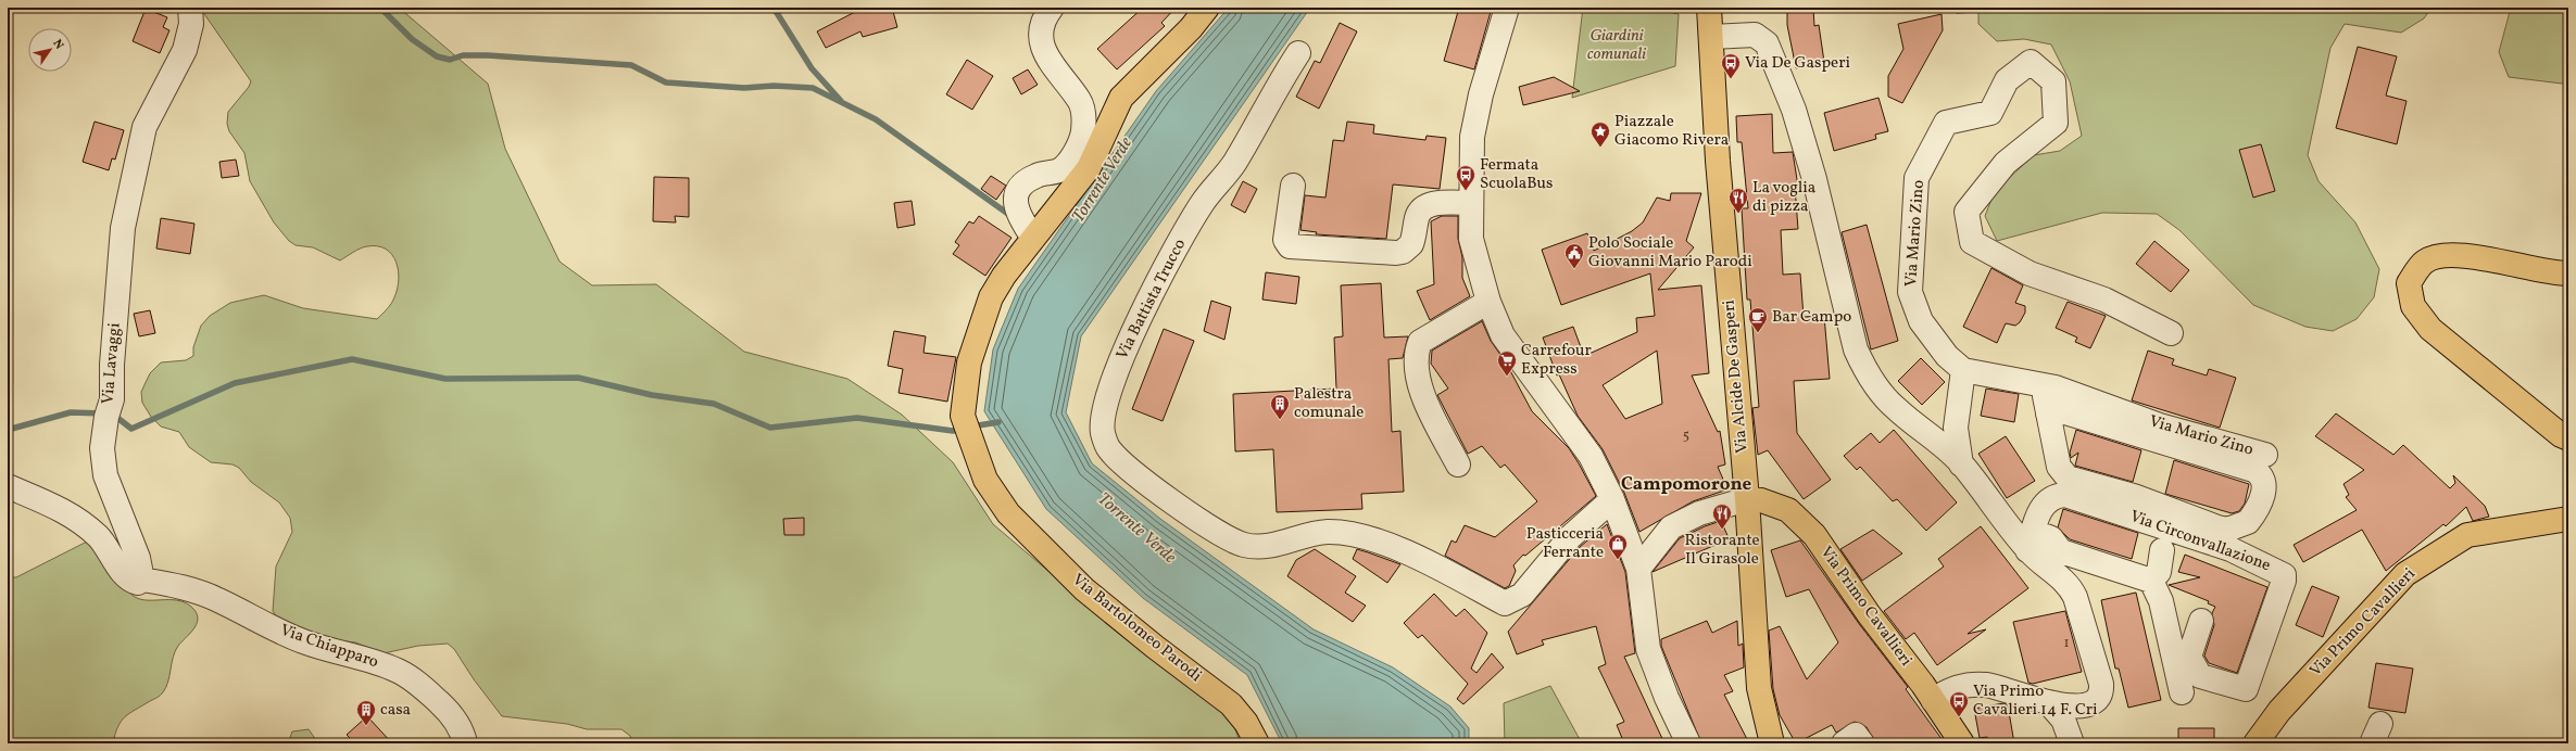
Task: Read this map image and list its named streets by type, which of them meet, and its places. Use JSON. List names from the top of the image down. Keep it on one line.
{"streets":{"main road":["Via Alcide De Gasperi","Via Primo Cavallieri","Via Bartolomeo Parodi"],"street":["Via Mario Zino","Via Battista Trucco","Via Lavaggi","Via Circonvallazione","Via Chiapparo"]},"crossings":[["Via Lavaggi","Via Chiapparo"],["Via Alcide De Gasperi","Via Primo Cavallieri"]],"districts":["Campomorone"],"water":["Torrente Verde"],"parks":["Giardini comunali"],"places":{"bus stop":["Via De Gasperi","Fermata ScuolaBus","Via Primo Cavalieri 14 F. Cri"],"place":["Piazzale Giacomo Rivera"],"restaurant":["La voglia di pizza","Ristorante Il Girasole"],"public building":["Polo Sociale Giovanni Mario Parodi"],"cafe":["Bar Campo"],"supermarket":["Carrefour Express"],"building":["Palestra comunale","casa"],"shop":["Pasticceria Ferrante"]},"house_numbers":["5","1"],"north":"top right"}
